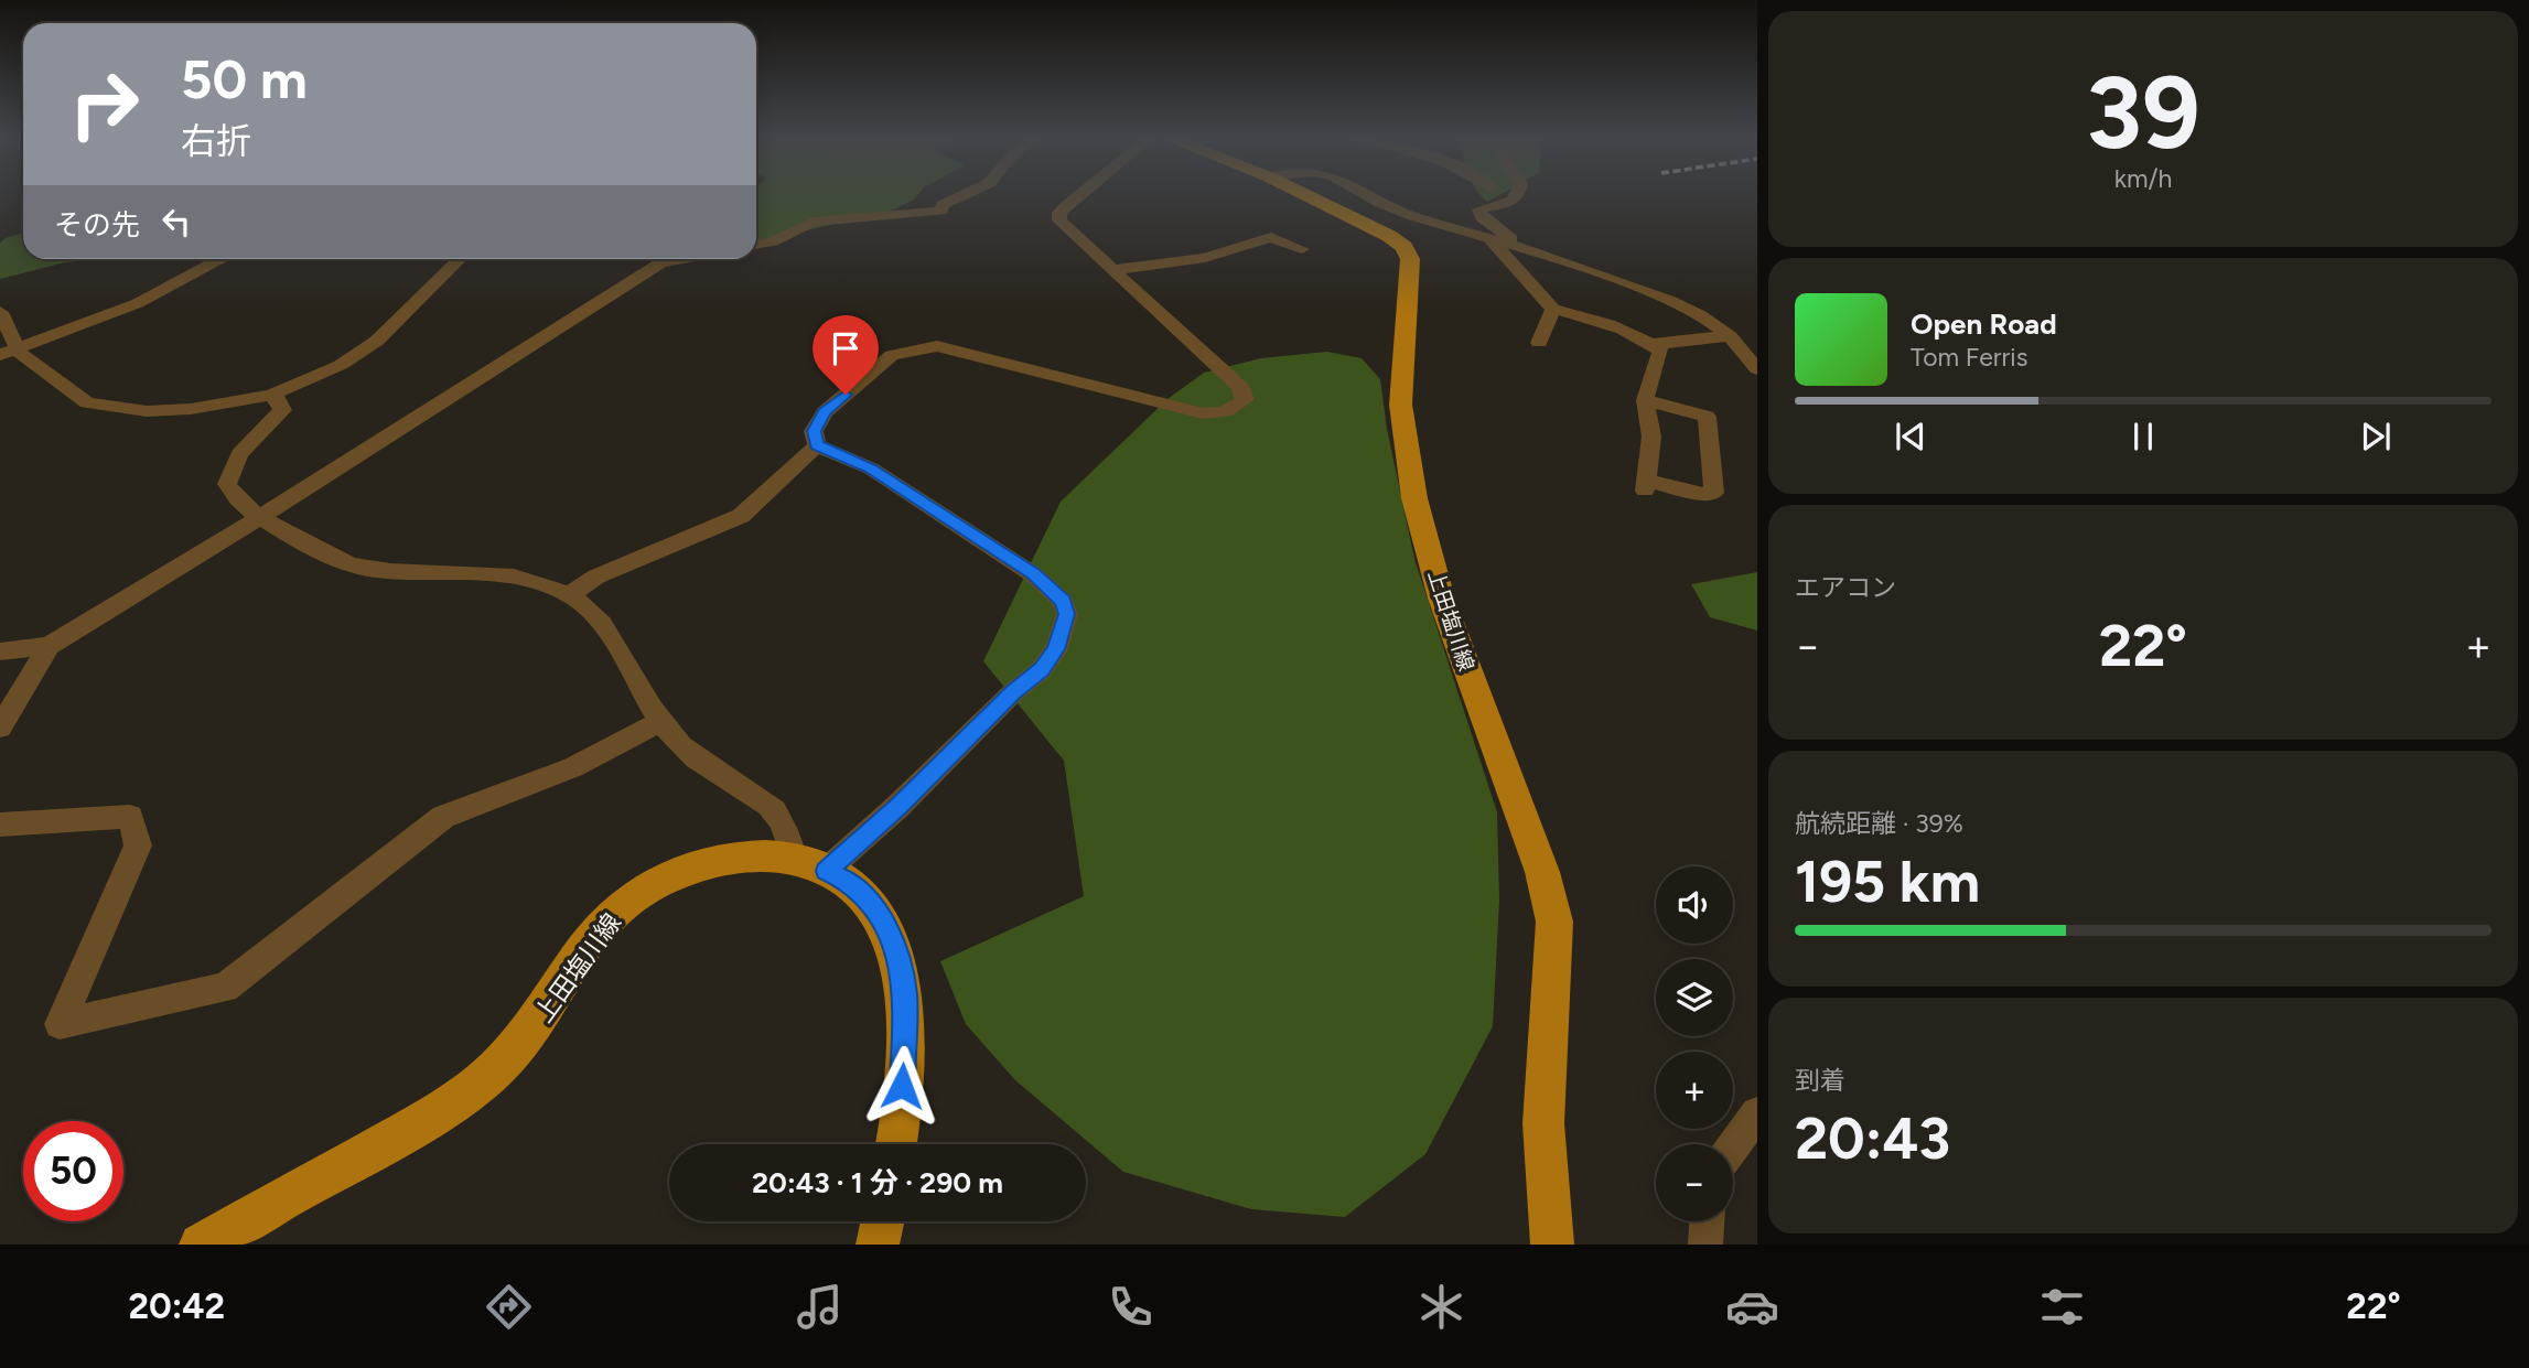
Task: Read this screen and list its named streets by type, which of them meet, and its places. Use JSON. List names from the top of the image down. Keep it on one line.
{"streets":{"main road":["上田塩川線"]},"page":{"tile":[["39","km/h"],"エアコン",["航続距離 · 39%","195 km"],["到着","20:43"]],"turn":["50 m","右折"],"then":"その先","song":["Open Road","Tom Ferris"],"heat":["−","22°","+"],"map_buttons":["+","−"],"limit":"50","trip":"20:43 · 1 分 · 290 m","tabs":["20:42","22°"]}}
